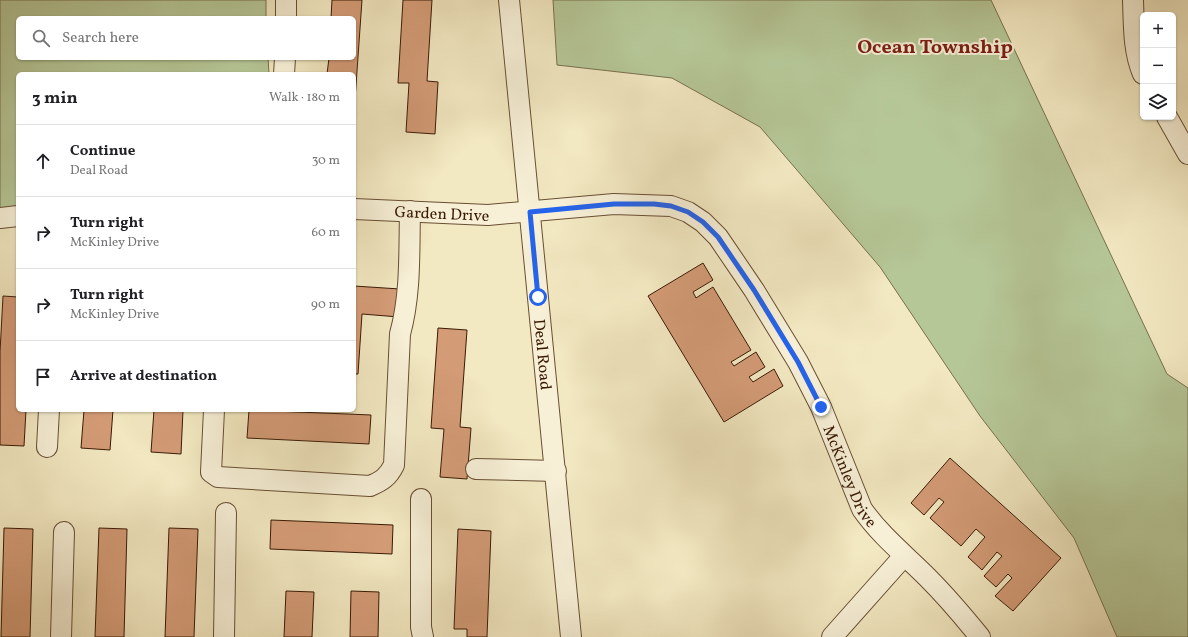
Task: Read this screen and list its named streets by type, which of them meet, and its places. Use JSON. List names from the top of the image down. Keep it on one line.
{"streets":{"street":["Garden Drive","Deal Road","McKinley Drive"]},"crossings":[["Garden Drive","Deal Road"],["Garden Drive","McKinley Drive"],["Deal Road","McKinley Drive"]],"districts":["Ocean Township"],"page":{"map_buttons":["+","−"],"search":"Search here","heading":["3 min","Walk · 180 m"],"list":[["Continue","Deal Road","30 m"],["Turn right","McKinley Drive","60 m"],["Turn right","McKinley Drive","90 m"],"Arrive at destination"]}}
